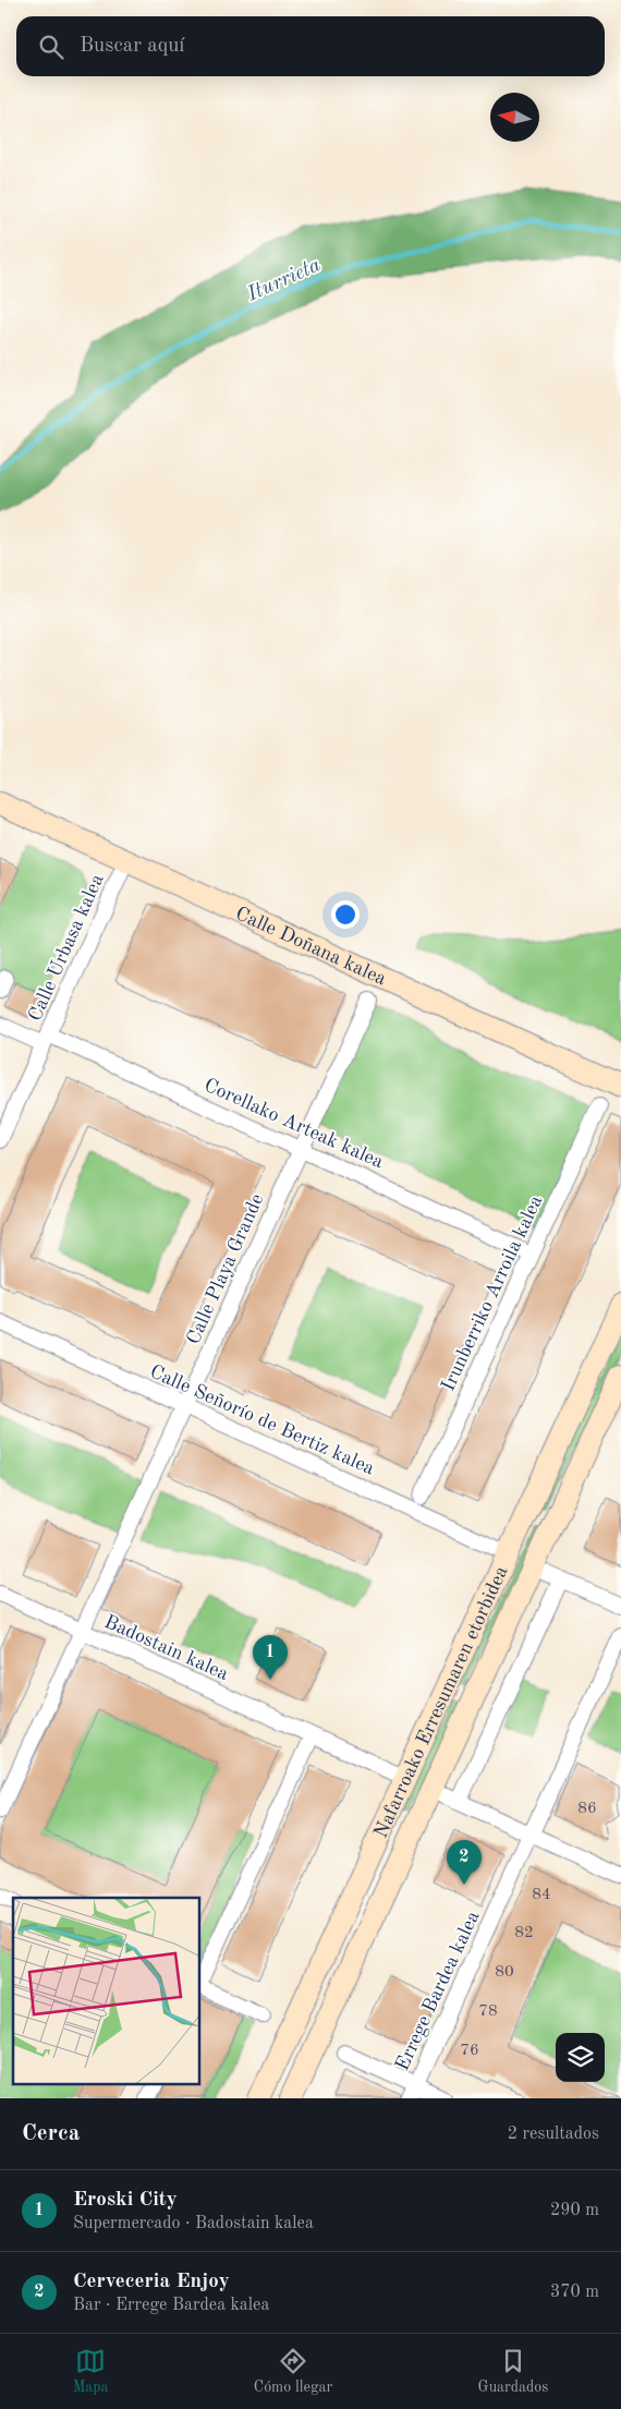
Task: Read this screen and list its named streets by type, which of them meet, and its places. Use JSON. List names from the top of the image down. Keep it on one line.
{"streets":{"street":["Calle Doñana kalea","Calle Urbasa kalea","Corellako Arteak kalea","Calle Playa Grande","Irunberriko Arroila kalea","Calle Señorío de Bertiz kalea","Badostain kalea","Nafarroako Erresumaren etorbidea","Errege Bardea kalea"]},"crossings":[["Calle Doñana kalea","Calle Urbasa kalea"],["Calle Urbasa kalea","Corellako Arteak kalea"],["Calle Señorío de Bertiz kalea","Nafarroako Erresumaren etorbidea"],["Badostain kalea","Nafarroako Erresumaren etorbidea"]],"water":["Iturrieta"],"house_numbers":["86","84","82","80","78","76"],"north":"left","page":{"search":"Buscar aquí","pins":["1","2"],"heading":["Cerca","2 resultados"],"list":[{"mark":"1","name":"Eroski City","note":"Supermercado · Badostain kalea","value":"290 m"},{"mark":"2","name":"Cerveceria Enjoy","note":"Bar · Errege Bardea kalea","value":"370 m"}],"nav":["Mapa","Cómo llegar","Guardados"]}}
